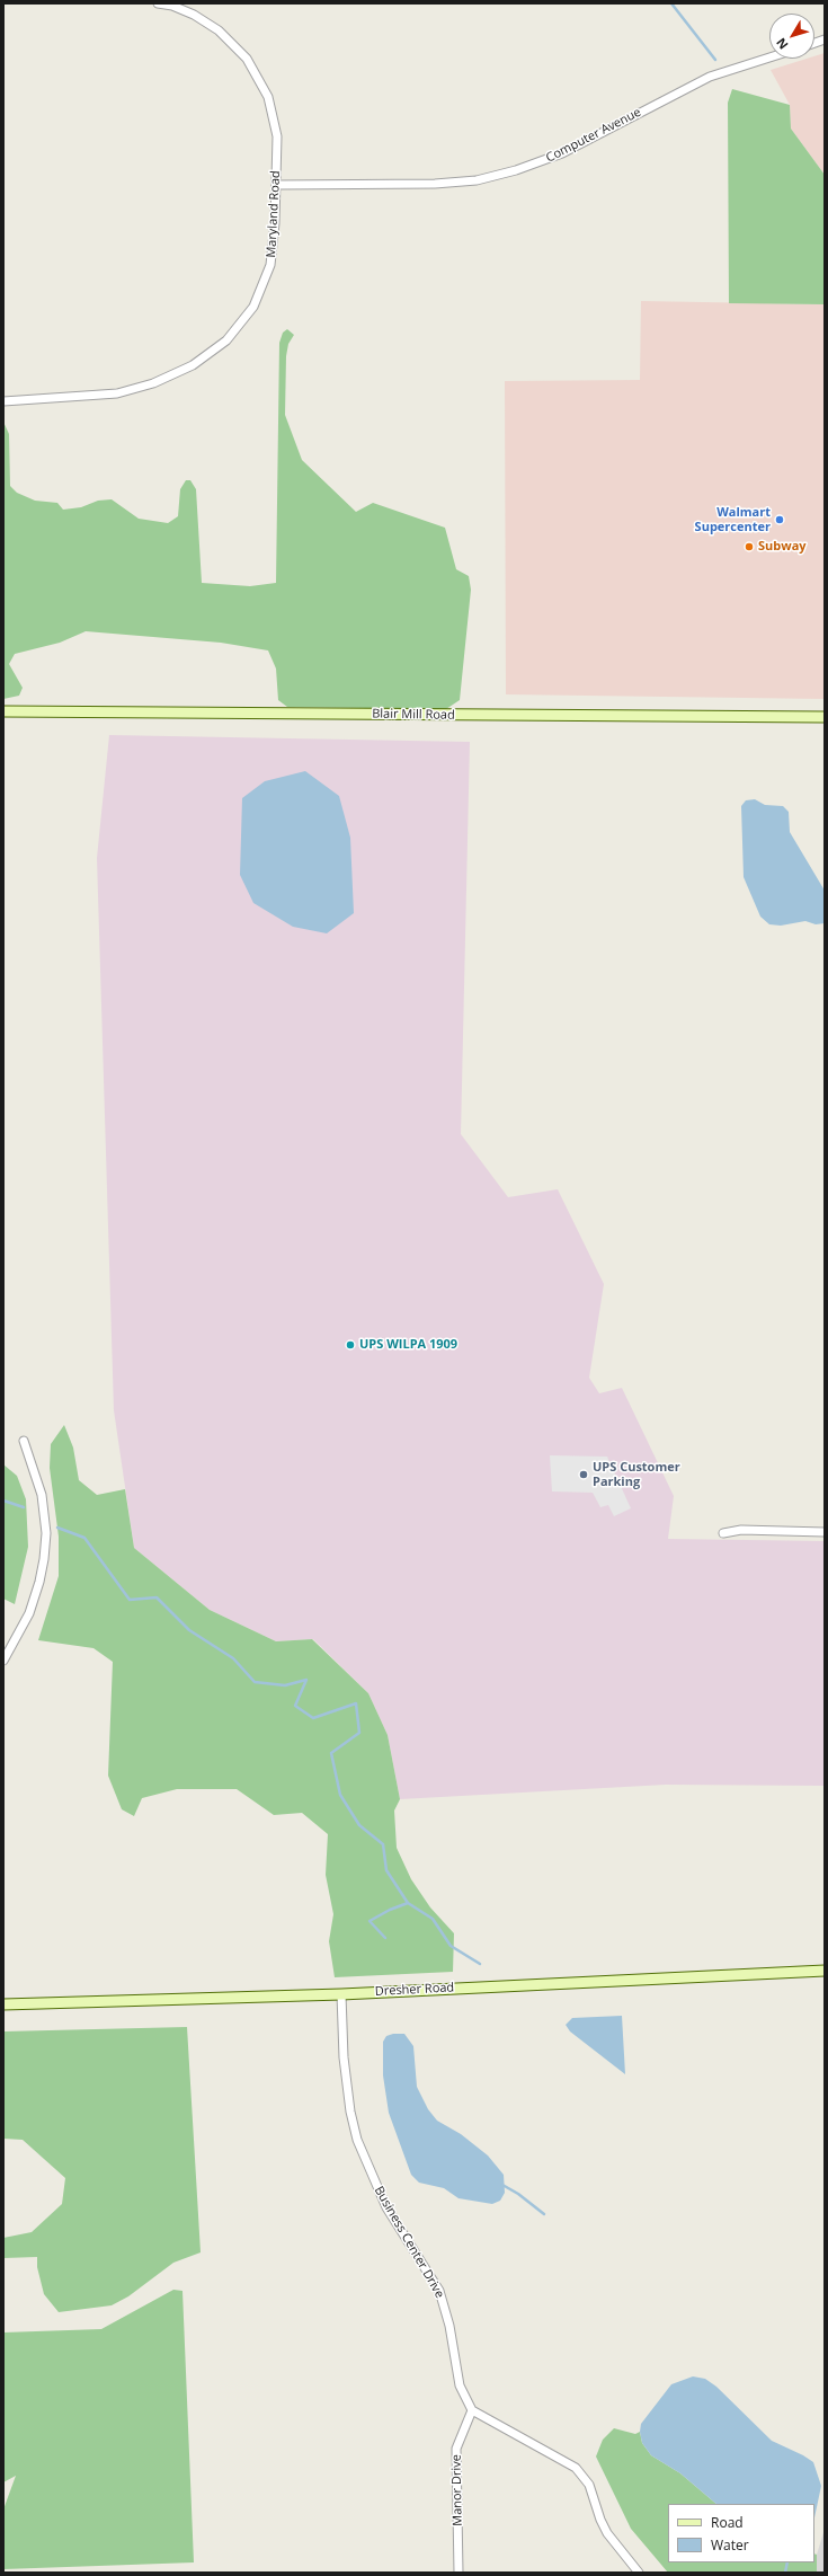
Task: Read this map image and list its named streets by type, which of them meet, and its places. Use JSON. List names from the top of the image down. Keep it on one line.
{"streets":{"main road":["Blair Mill Road","Dresher Road"],"street":["Computer Avenue","Maryland Road","Business Center Drive","Manor Drive"]},"crossings":[["Computer Avenue","Maryland Road"],["Dresher Road","Business Center Drive"],["Business Center Drive","Manor Drive"]],"places":["Walmart Supercenter","Subway","UPS WILPA 1909","UPS Customer Parking"],"legend":["Road","Water"],"north":"bottom left"}
